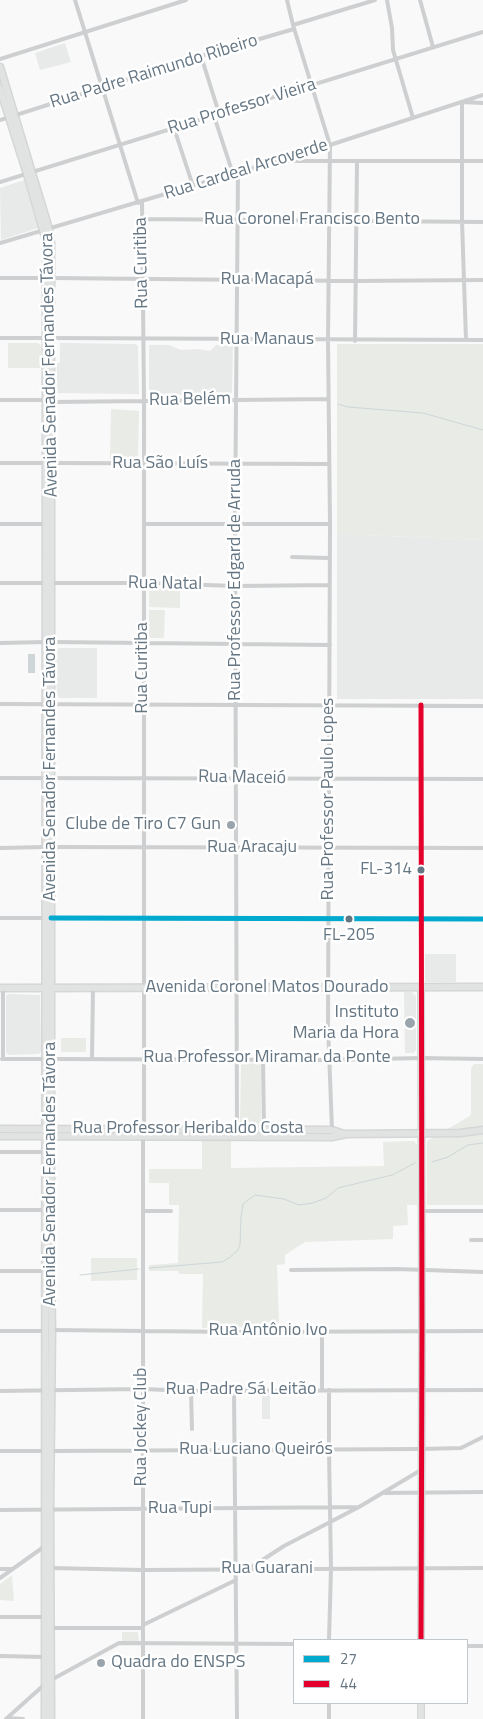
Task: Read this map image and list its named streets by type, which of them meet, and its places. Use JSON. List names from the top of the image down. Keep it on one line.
{"streets":{"main road":["Avenida Senador Fernandes Távora","Avenida Coronel Matos Dourado","Rua Professor Heribaldo Costa"],"street":["Rua Padre Raimundo Ribeiro","Rua Professor Vieira","Rua Cardeal Arcoverde","Rua Coronel Francisco Bento","Rua Curitiba","Rua Macapá","Rua Manaus","Rua Belém","Rua São Luís","Rua Professor Edgard de Arruda","Rua Natal","Rua Maceió","Rua Professor Paulo Lopes","Rua Aracaju","Rua Professor Miramar da Ponte","Rua Antônio Ivo","Rua Padre Sá Leitão","Rua Jockey Club","Rua Luciano Queirós","Rua Tupi","Rua Guarani"]},"crossings":[["Rua Padre Raimundo Ribeiro","Rua Curitiba"],["Rua Padre Raimundo Ribeiro","Avenida Senador Fernandes Távora"],["Rua Professor Vieira","Rua Curitiba"],["Rua Professor Vieira","Avenida Senador Fernandes Távora"],["Rua Cardeal Arcoverde","Rua Curitiba"],["Rua Cardeal Arcoverde","Avenida Senador Fernandes Távora"],["Rua Cardeal Arcoverde","Rua Professor Edgard de Arruda"],["Rua Cardeal Arcoverde","Rua Professor Paulo Lopes"],["Rua Coronel Francisco Bento","Rua Curitiba"],["Rua Coronel Francisco Bento","Rua Professor Edgard de Arruda"],["Rua Coronel Francisco Bento","Rua Professor Paulo Lopes"],["Rua Curitiba","Rua Macapá"],["Rua Curitiba","Rua Manaus"],["Rua Curitiba","Rua Belém"],["Rua Curitiba","Rua São Luís"],["Rua Curitiba","Rua Natal"],["Rua Curitiba","Rua Maceió"],["Rua Curitiba","Rua Aracaju"],["Rua Curitiba","Avenida Coronel Matos Dourado"],["Rua Curitiba","Rua Professor Miramar da Ponte"],["Rua Curitiba","Rua Professor Heribaldo Costa"],["Rua Curitiba","Rua Jockey Club"],["Rua Macapá","Avenida Senador Fernandes Távora"],["Rua Macapá","Rua Professor Edgard de Arruda"],["Rua Macapá","Rua Professor Paulo Lopes"],["Rua Manaus","Avenida Senador Fernandes Távora"],["Rua Manaus","Rua Professor Edgard de Arruda"],["Rua Manaus","Rua Professor Paulo Lopes"],["Avenida Senador Fernandes Távora","Rua Belém"],["Avenida Senador Fernandes Távora","Rua São Luís"],["Avenida Senador Fernandes Távora","Rua Natal"],["Avenida Senador Fernandes Távora","Rua Maceió"],["Avenida Senador Fernandes Távora","Rua Aracaju"],["Avenida Senador Fernandes Távora","Avenida Coronel Matos Dourado"],["Avenida Senador Fernandes Távora","Rua Professor Miramar da Ponte"],["Avenida Senador Fernandes Távora","Rua Professor Heribaldo Costa"],["Avenida Senador Fernandes Távora","Rua Antônio Ivo"],["Avenida Senador Fernandes Távora","Rua Padre Sá Leitão"],["Avenida Senador Fernandes Távora","Rua Luciano Queirós"],["Avenida Senador Fernandes Távora","Rua Tupi"],["Avenida Senador Fernandes Távora","Rua Guarani"],["Rua Belém","Rua Professor Edgard de Arruda"],["Rua Belém","Rua Professor Paulo Lopes"],["Rua São Luís","Rua Professor Edgard de Arruda"],["Rua São Luís","Rua Professor Paulo Lopes"],["Rua Professor Edgard de Arruda","Rua Natal"],["Rua Professor Edgard de Arruda","Rua Maceió"],["Rua Professor Edgard de Arruda","Rua Aracaju"],["Rua Professor Edgard de Arruda","Avenida Coronel Matos Dourado"],["Rua Professor Edgard de Arruda","Rua Professor Miramar da Ponte"],["Rua Professor Edgard de Arruda","Rua Professor Heribaldo Costa"],["Rua Natal","Rua Professor Paulo Lopes"],["Rua Maceió","Rua Professor Paulo Lopes"],["Rua Professor Paulo Lopes","Rua Aracaju"],["Rua Professor Paulo Lopes","Avenida Coronel Matos Dourado"],["Rua Professor Paulo Lopes","Rua Professor Miramar da Ponte"],["Rua Professor Paulo Lopes","Rua Professor Heribaldo Costa"],["Rua Professor Heribaldo Costa","Rua Jockey Club"],["Rua Antônio Ivo","Rua Jockey Club"],["Rua Padre Sá Leitão","Rua Jockey Club"],["Rua Jockey Club","Rua Luciano Queirós"],["Rua Jockey Club","Rua Tupi"],["Rua Jockey Club","Rua Guarani"]],"places":["Clube de Tiro C7 Gun","FL-314","FL-205","Instituto Maria da Hora","Quadra do ENSPS"],"lines":["transit line 44","transit line 27"],"legend":["27","44"]}
